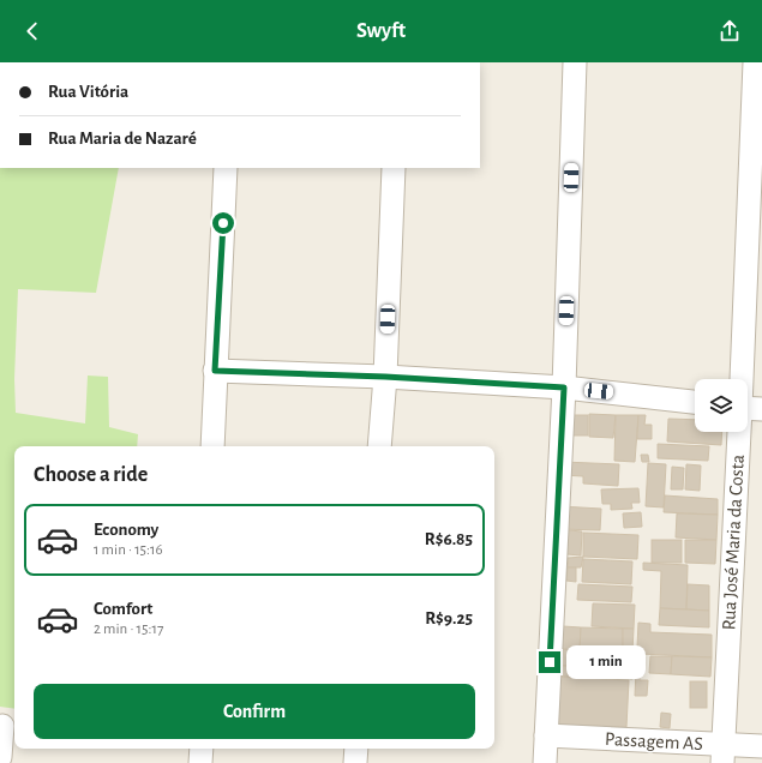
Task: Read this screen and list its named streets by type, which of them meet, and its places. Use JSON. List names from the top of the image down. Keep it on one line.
{"streets":{"street":["Rua José Maria da Costa","Passagem AS"]},"crossings":[["Rua José Maria da Costa","Passagem AS"]],"page":{"header":"Swyft","banner":["Rua Vitória","Rua Maria de Nazaré"],"heading":"Choose a ride","list":[{"name":"Economy","note":"1 min · 15:16","value":"R$6.85"},{"name":"Comfort","note":"2 min · 15:17","value":"R$9.25"}],"bubble":"1 min","buttons":"Confirm"}}
